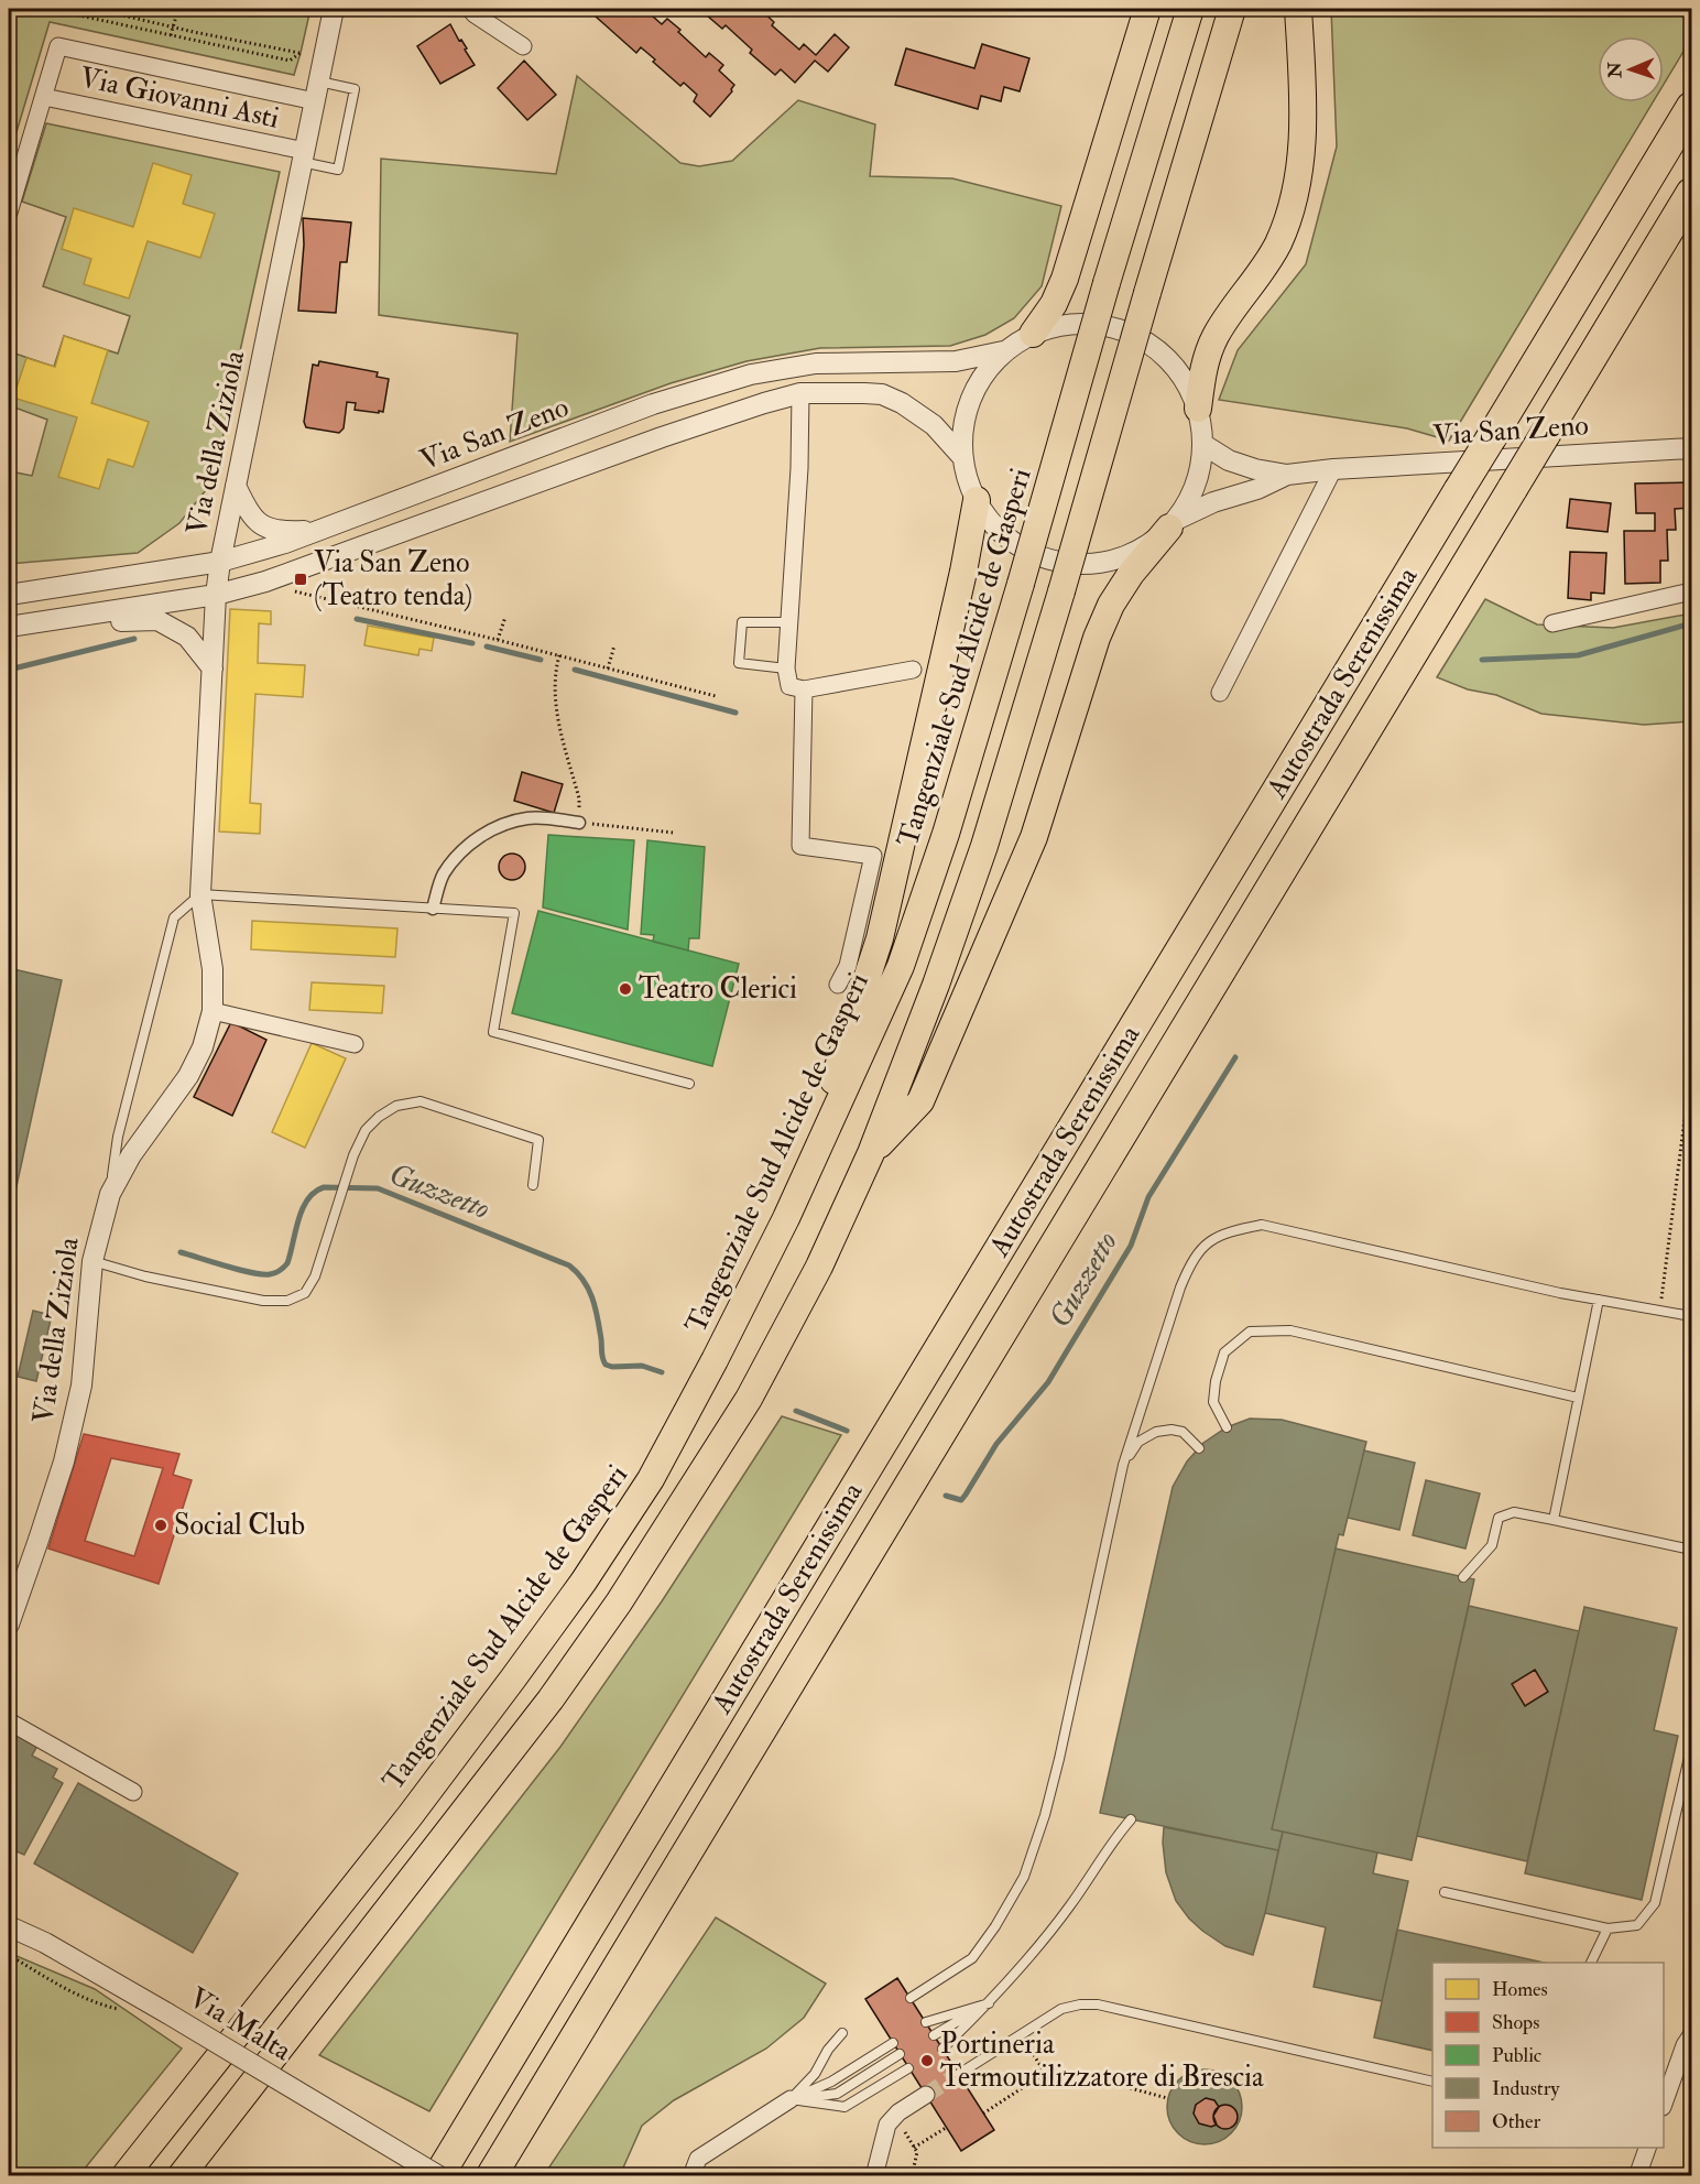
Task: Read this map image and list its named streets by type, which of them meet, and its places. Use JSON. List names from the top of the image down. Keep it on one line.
{"streets":{"highway":["Tangenziale Sud Alcide de Gasperi","Autostrada Serenissima"],"street":["Via Giovanni Asti","Via San Zeno","Via della Ziziola","Via Malta"]},"crossings":[["Via Giovanni Asti","Via della Ziziola"],["Via San Zeno","Via della Ziziola"],["Autostrada Serenissima","Via Malta"]],"water":["Guzzetto"],"places":{"transit":["Via San Zeno (Teatro tenda)"],"other":["Teatro Clerici","Social Club","Portineria Termoutilizzatore di Brescia"]},"legend":["Homes","Shops","Public","Industry","Other"],"north":"left"}
